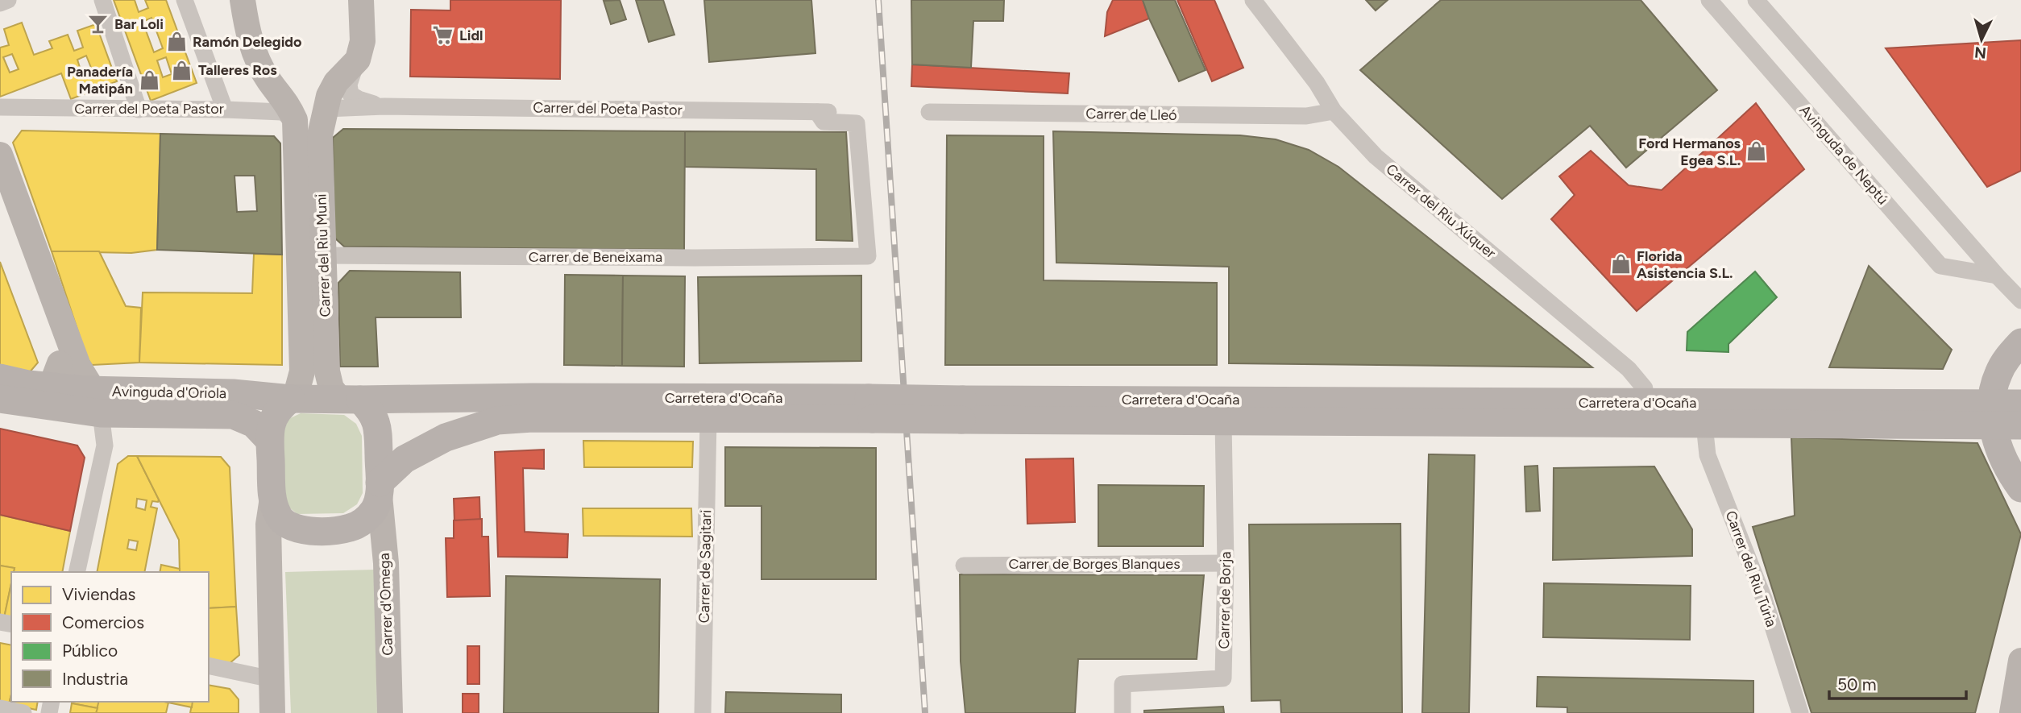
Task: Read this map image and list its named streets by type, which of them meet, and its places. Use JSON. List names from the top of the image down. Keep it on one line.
{"streets":{"main road":["Avinguda d'Oriola","Carretera d'Ocaña","Carrer d'Omega"],"street":["Carrer del Poeta Pastor","Carrer de Lleó","Avinguda de Neptú","Carrer del Riu Xúquer","Carrer del Riu Muni","Carrer de Beneixama","Carrer de Borges Blanques","Carrer de Sagitari","Carrer del Riu Túria","Carrer de Borja"]},"crossings":[["Carrer del Poeta Pastor","Carrer del Riu Muni"],["Carrer del Poeta Pastor","Carrer de Beneixama"],["Carrer de Lleó","Carrer del Riu Xúquer"],["Carrer del Riu Xúquer","Carretera d'Ocaña"],["Carrer del Riu Muni","Carrer de Beneixama"],["Carrer del Riu Muni","Avinguda d'Oriola"],["Carrer del Riu Muni","Carretera d'Ocaña"],["Carrer del Riu Muni","Carrer d'Omega"],["Avinguda d'Oriola","Carretera d'Ocaña"],["Avinguda d'Oriola","Carrer d'Omega"],["Carretera d'Ocaña","Carrer de Sagitari"],["Carretera d'Ocaña","Carrer del Riu Túria"],["Carretera d'Ocaña","Carrer de Borja"],["Carretera d'Ocaña","Carrer d'Omega"],["Carrer de Borges Blanques","Carrer de Borja"]],"places":{"bar":["Bar Loli"],"supermarket":["Lidl"],"shop":["Ramón Delegido","Talleres Ros","Panadería Matipán","Ford Hermanos Egea S.L.","Florida Asistencia S.L."]},"legend":["Viviendas","Comercios","Público","Industria"],"scale_bar":"50 m","north":"bottom"}
